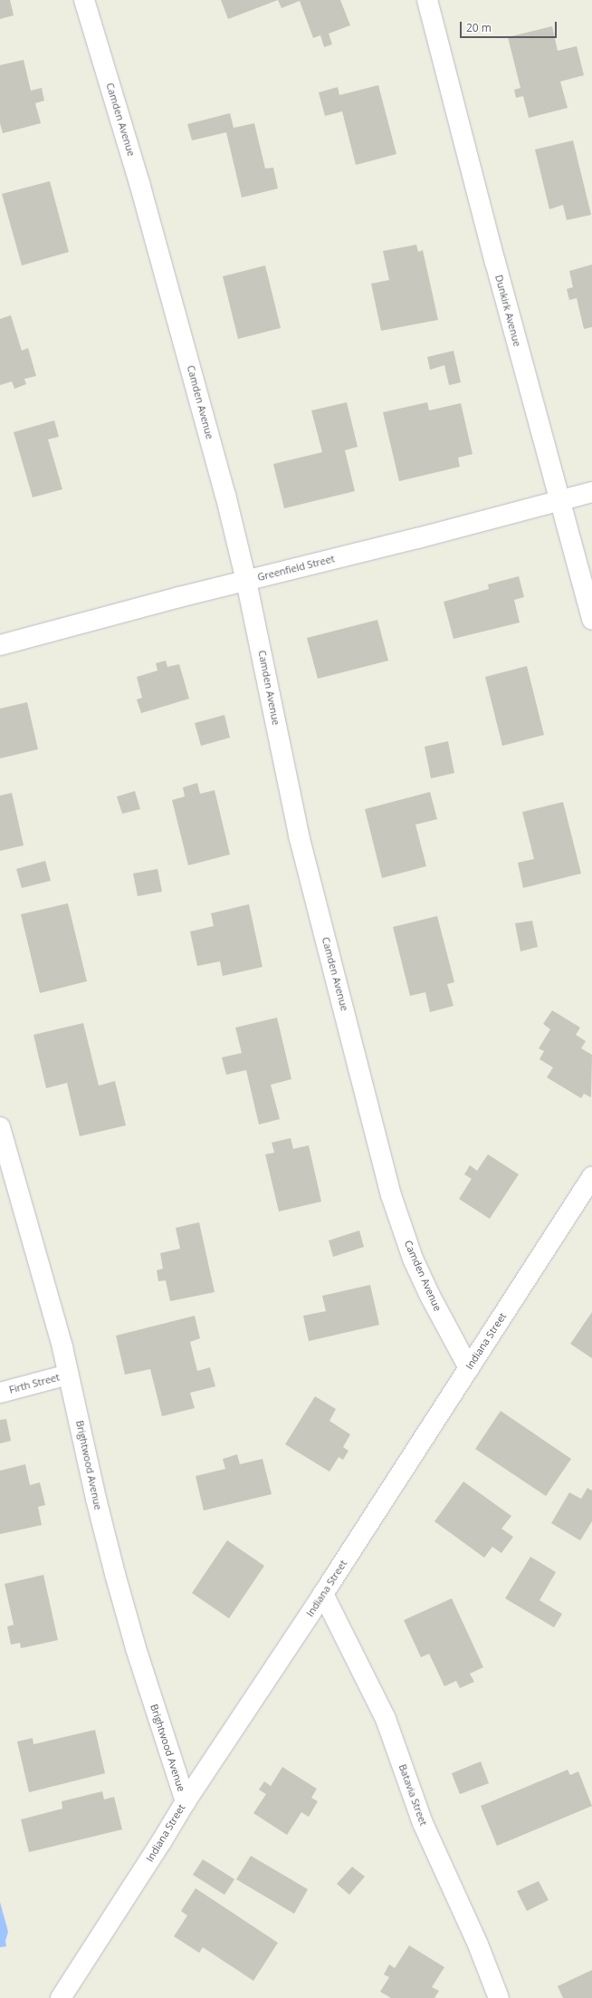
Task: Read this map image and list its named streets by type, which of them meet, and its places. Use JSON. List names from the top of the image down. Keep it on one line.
{"streets":{"street":["Camden Avenue","Dunkirk Avenue","Greenfield Street","Indiana Street","Firth Street","Brightwood Avenue","Batavia Street"]},"crossings":[["Camden Avenue","Greenfield Street"],["Camden Avenue","Indiana Street"],["Dunkirk Avenue","Greenfield Street"],["Indiana Street","Brightwood Avenue"],["Indiana Street","Batavia Street"],["Firth Street","Brightwood Avenue"]],"scale_bar":"20 m"}
